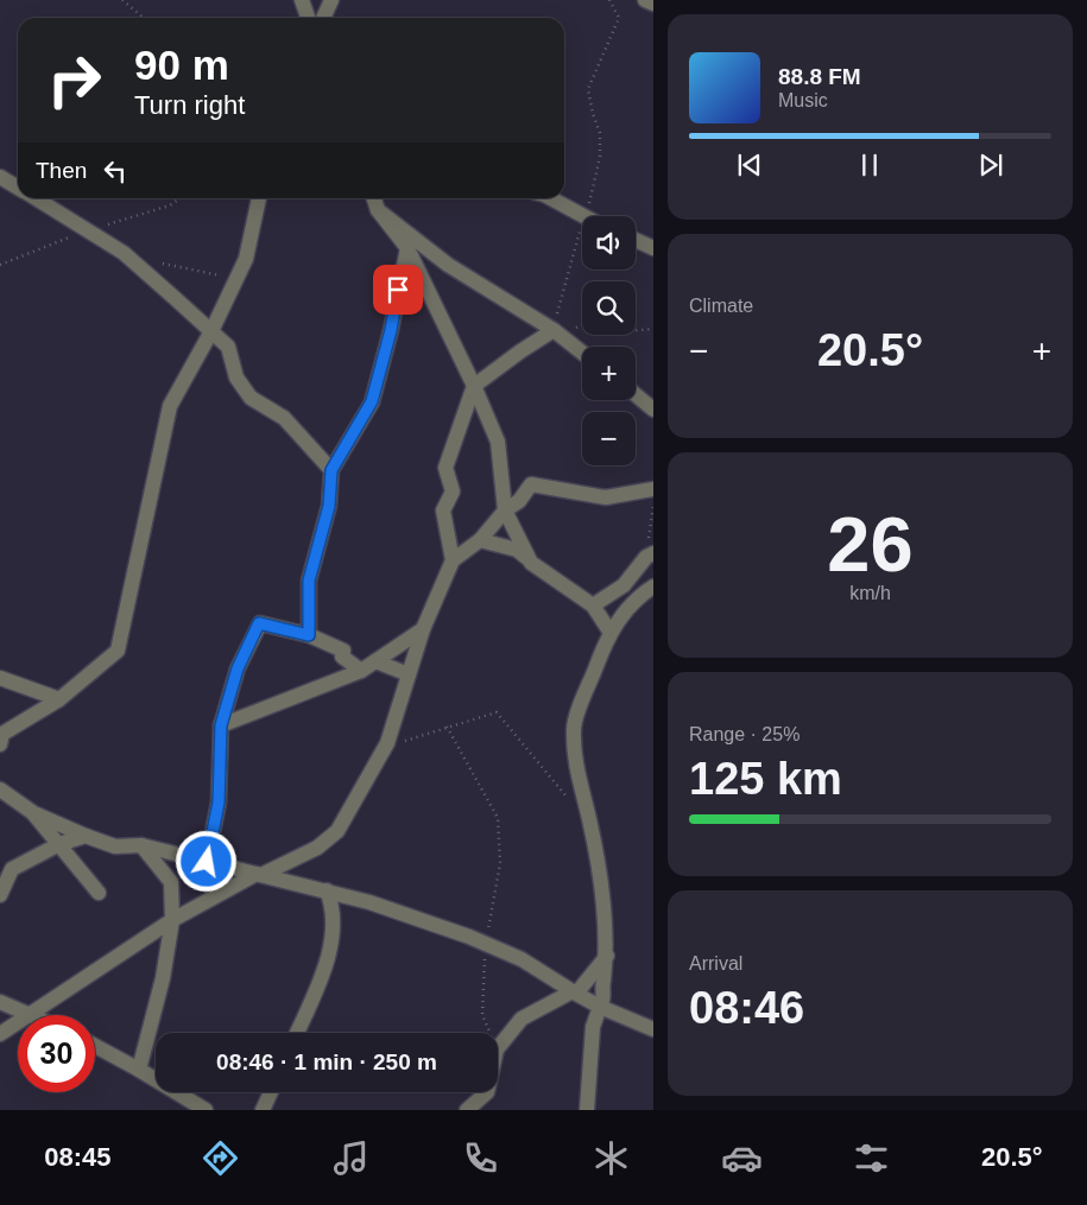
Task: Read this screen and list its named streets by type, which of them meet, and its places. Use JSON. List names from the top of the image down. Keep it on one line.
{"page":{"turn":["90 m","Turn right"],"song":["88.8 FM","Music"],"then":"Then","map_buttons":["+","−"],"tile":["Climate",["26","km/h"],["Range · 25%","125 km"],["Arrival","08:46"]],"heat":["−","20.5°","+"],"limit":"30","trip":"08:46 · 1 min · 250 m","tabs":["08:45","20.5°"]}}
